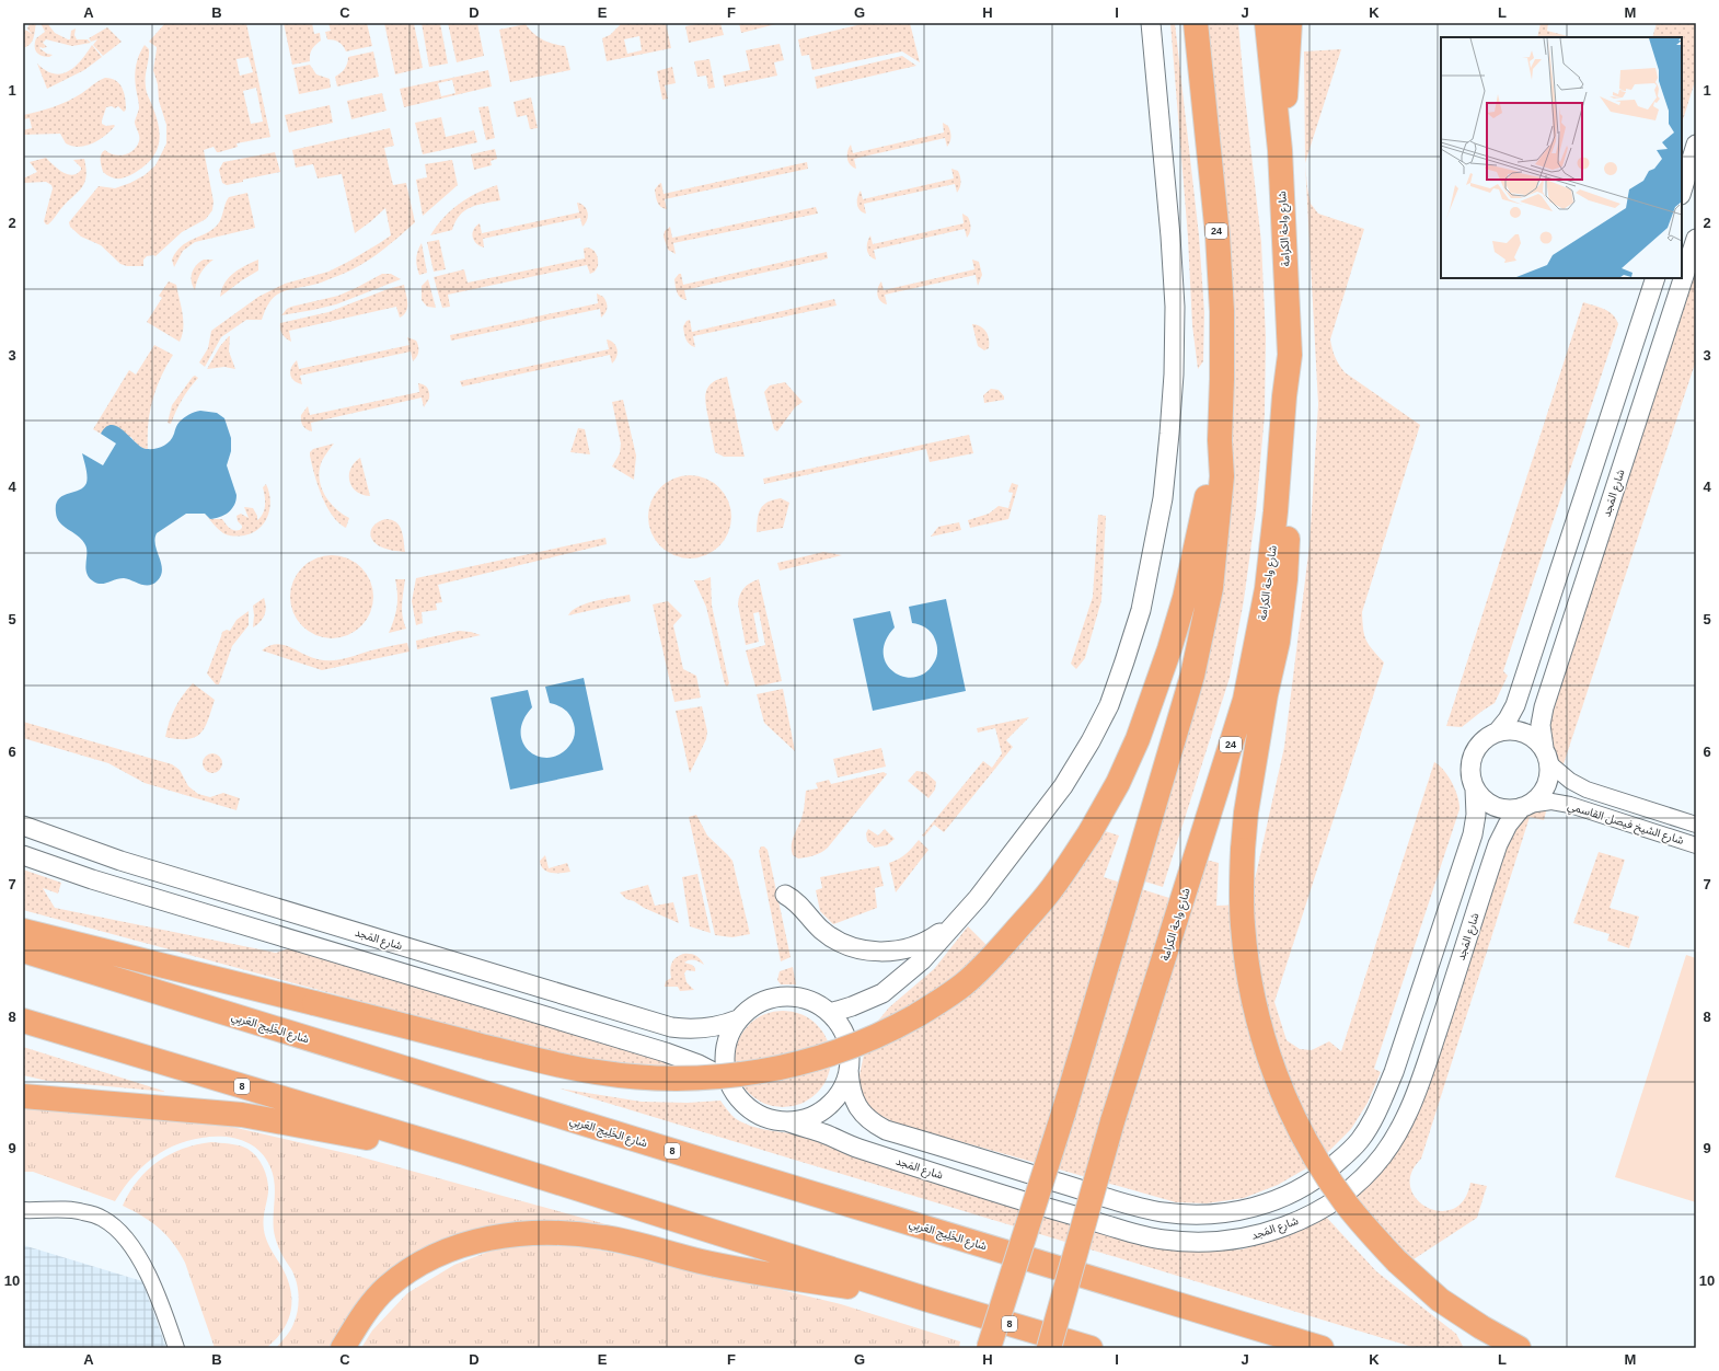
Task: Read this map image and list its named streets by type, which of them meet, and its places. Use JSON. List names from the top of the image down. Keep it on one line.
{"streets":{"highway":["شارع واحة الكرامة","24","شارع الخَلِيج العَربِي","8"],"street":["شارع المَجد","شارع الشيخ فيصل القاسمي"]},"crossings":[["شارع المَجد","شارع الشيخ فيصل القاسمي"]],"grid":{"columns":["A","B","C","D","E","F","G","H","I","J","K","L","M"],"rows":["1","2","3","4","5","6","7","8","9","10"]}}
